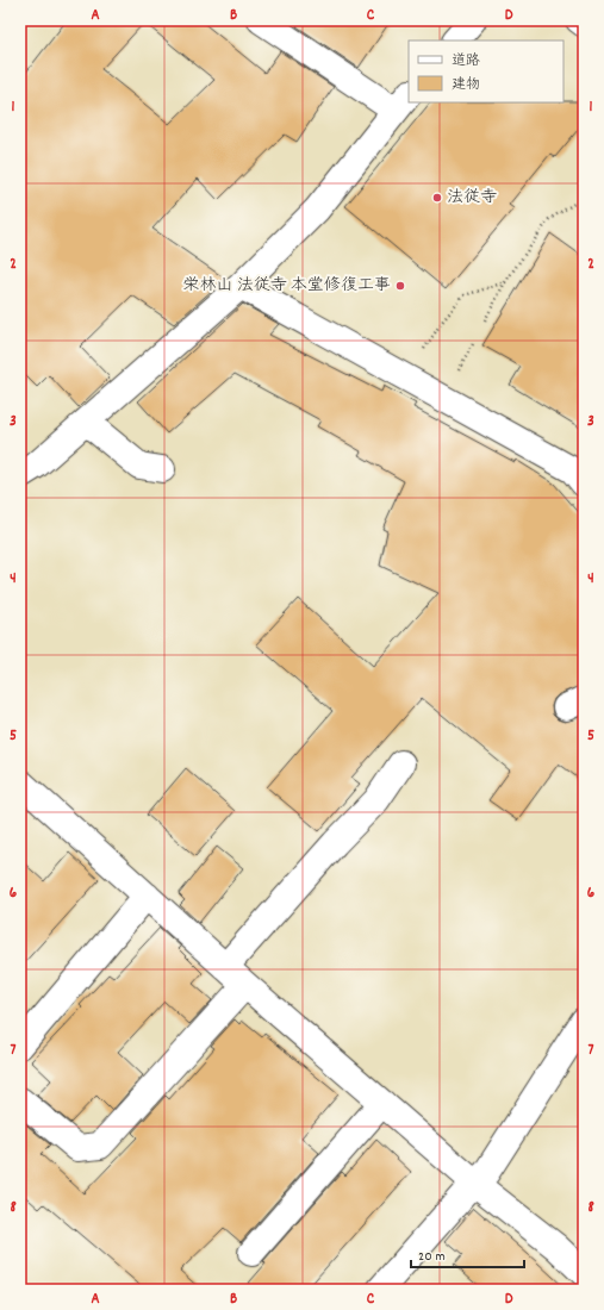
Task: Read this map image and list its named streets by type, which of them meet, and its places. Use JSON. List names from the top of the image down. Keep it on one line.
{"places":["法従寺","栄林山 法従寺 本堂修復工事"],"legend":["道路","建物"],"scale_bar":"20 m","grid":{"columns":["A","B","C","D"],"rows":["1","2","3","4","5","6","7","8"]}}
